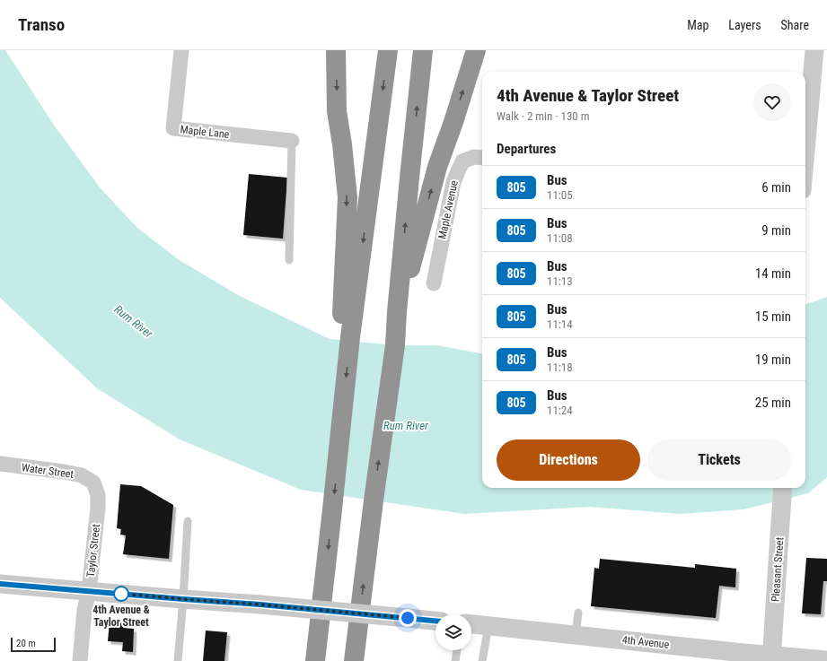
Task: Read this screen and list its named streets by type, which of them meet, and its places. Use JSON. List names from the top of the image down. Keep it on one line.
{"streets":{"street":["Maple Lane","Maple Avenue","Water Street","Taylor Street","Pleasant Street","4th Avenue"]},"crossings":[["Water Street","Taylor Street"],["Pleasant Street","4th Avenue"]],"water":["Rum River"],"places":["4th Avenue & Taylor Street"],"lines":["bus line 805"],"scale_bar":"20 m","page":{"header":"Transo","nav":["Map","Layers","Share"],"heading":[["4th Avenue & Taylor Street","Walk · 2 min · 130 m"],"Departures"],"list":[{"mark":"805","name":"Bus","note":"11:05","value":"6 min"},{"mark":"805","name":"Bus","note":"11:08","value":"9 min"},{"mark":"805","name":"Bus","note":"11:13","value":"14 min"},{"mark":"805","name":"Bus","note":"11:14","value":"15 min"},{"mark":"805","name":"Bus","note":"11:18","value":"19 min"},{"mark":"805","name":"Bus","note":"11:24","value":"25 min"}],"buttons":["Directions","Tickets"],"scale":"20 m"}}
